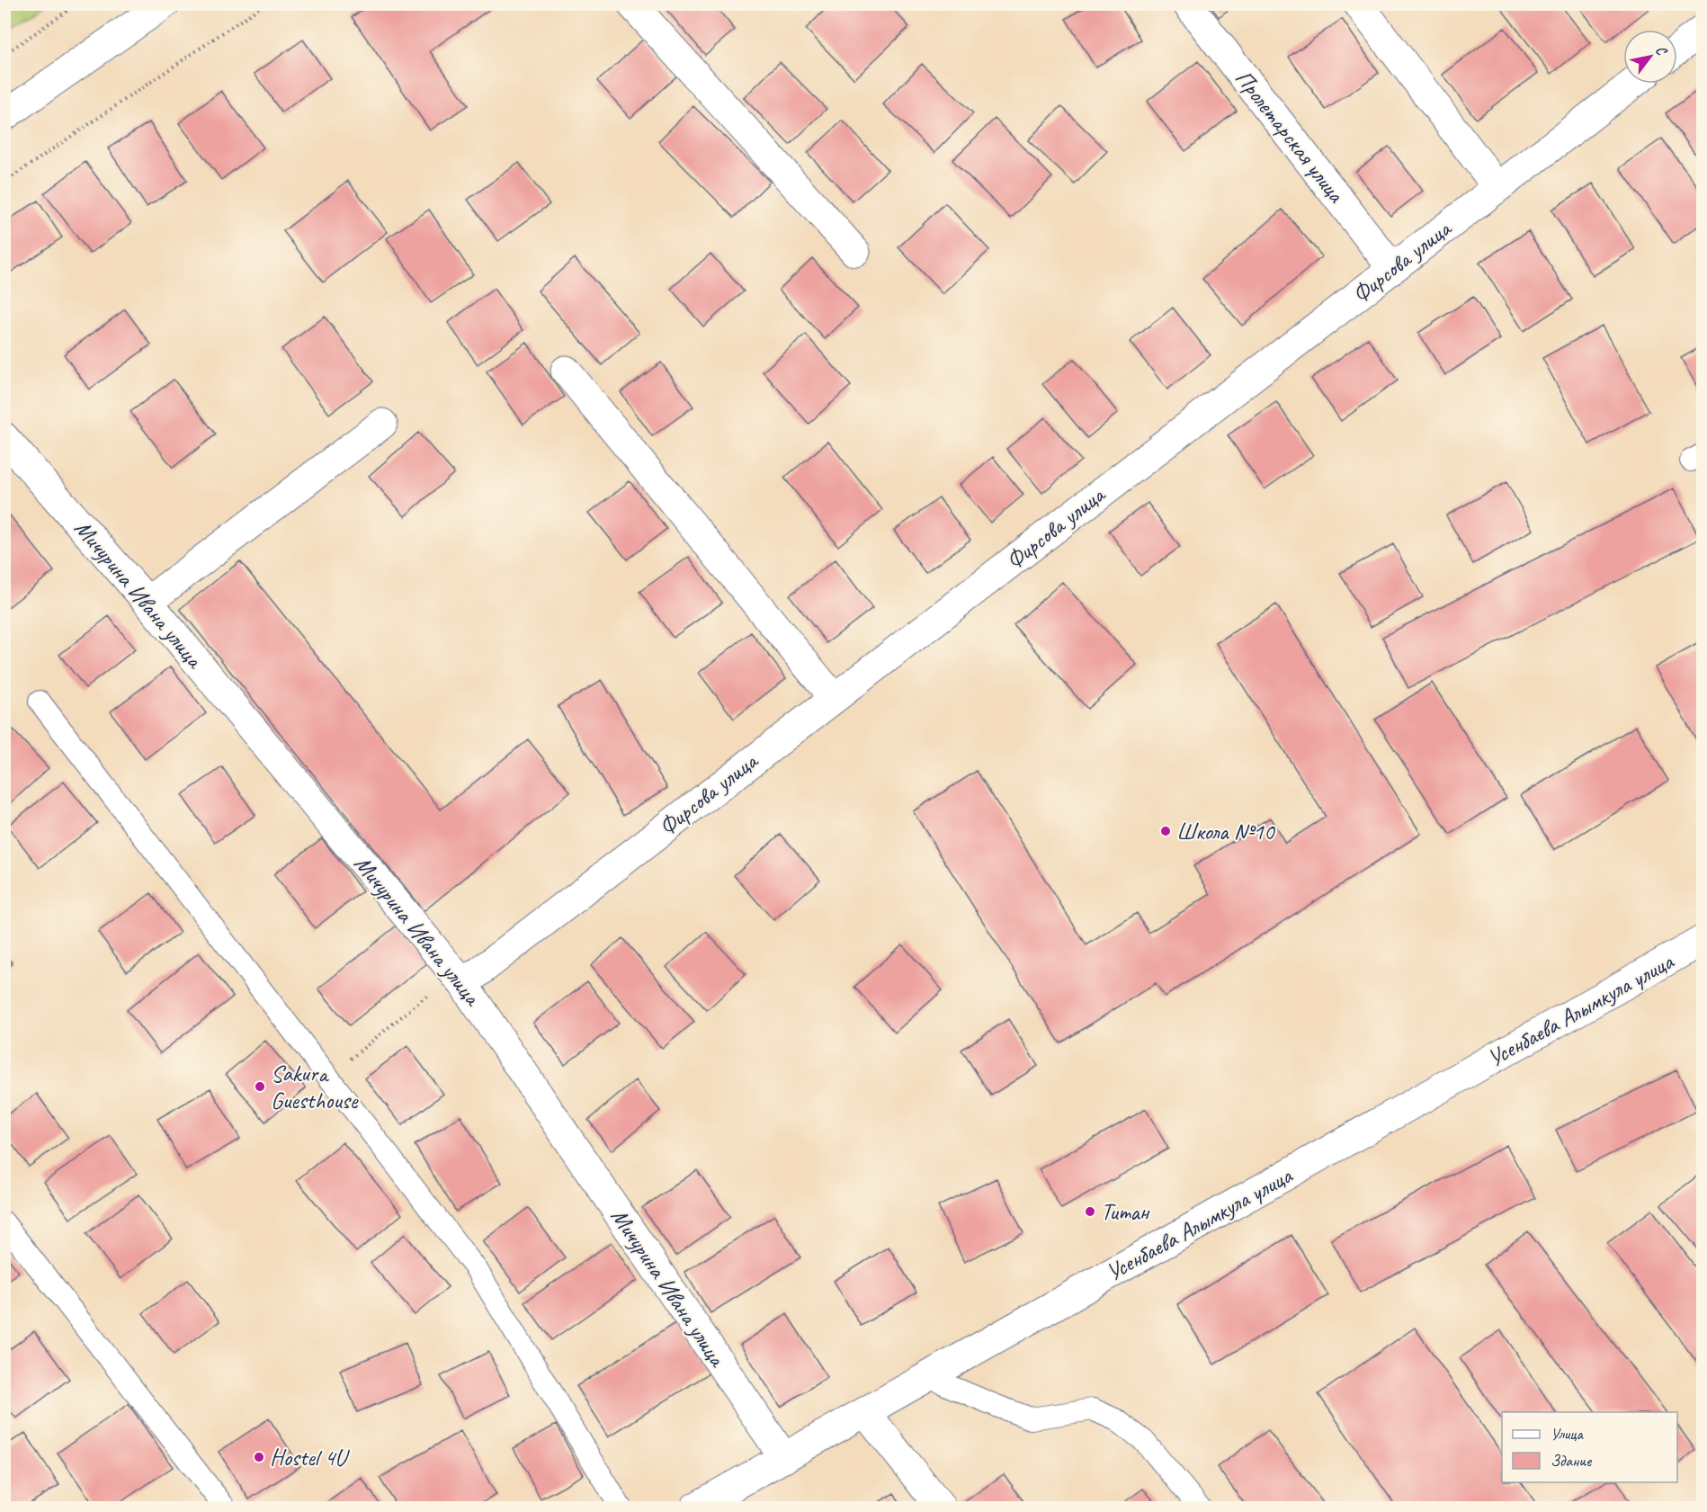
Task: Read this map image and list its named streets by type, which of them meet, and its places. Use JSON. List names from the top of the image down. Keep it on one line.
{"streets":{"street":["Пролетарская улица","Фирсова улица","Мичурина Ивана улица","Усенбаева Алымкула улица"]},"crossings":[["Пролетарская улица","Фирсова улица"],["Фирсова улица","Мичурина Ивана улица"],["Мичурина Ивана улица","Усенбаева Алымкула улица"]],"places":["Школа №10","Sakura Guesthouse","Титан","Hostel 4U"],"legend":["Улица","Здание"],"north":"top right"}
